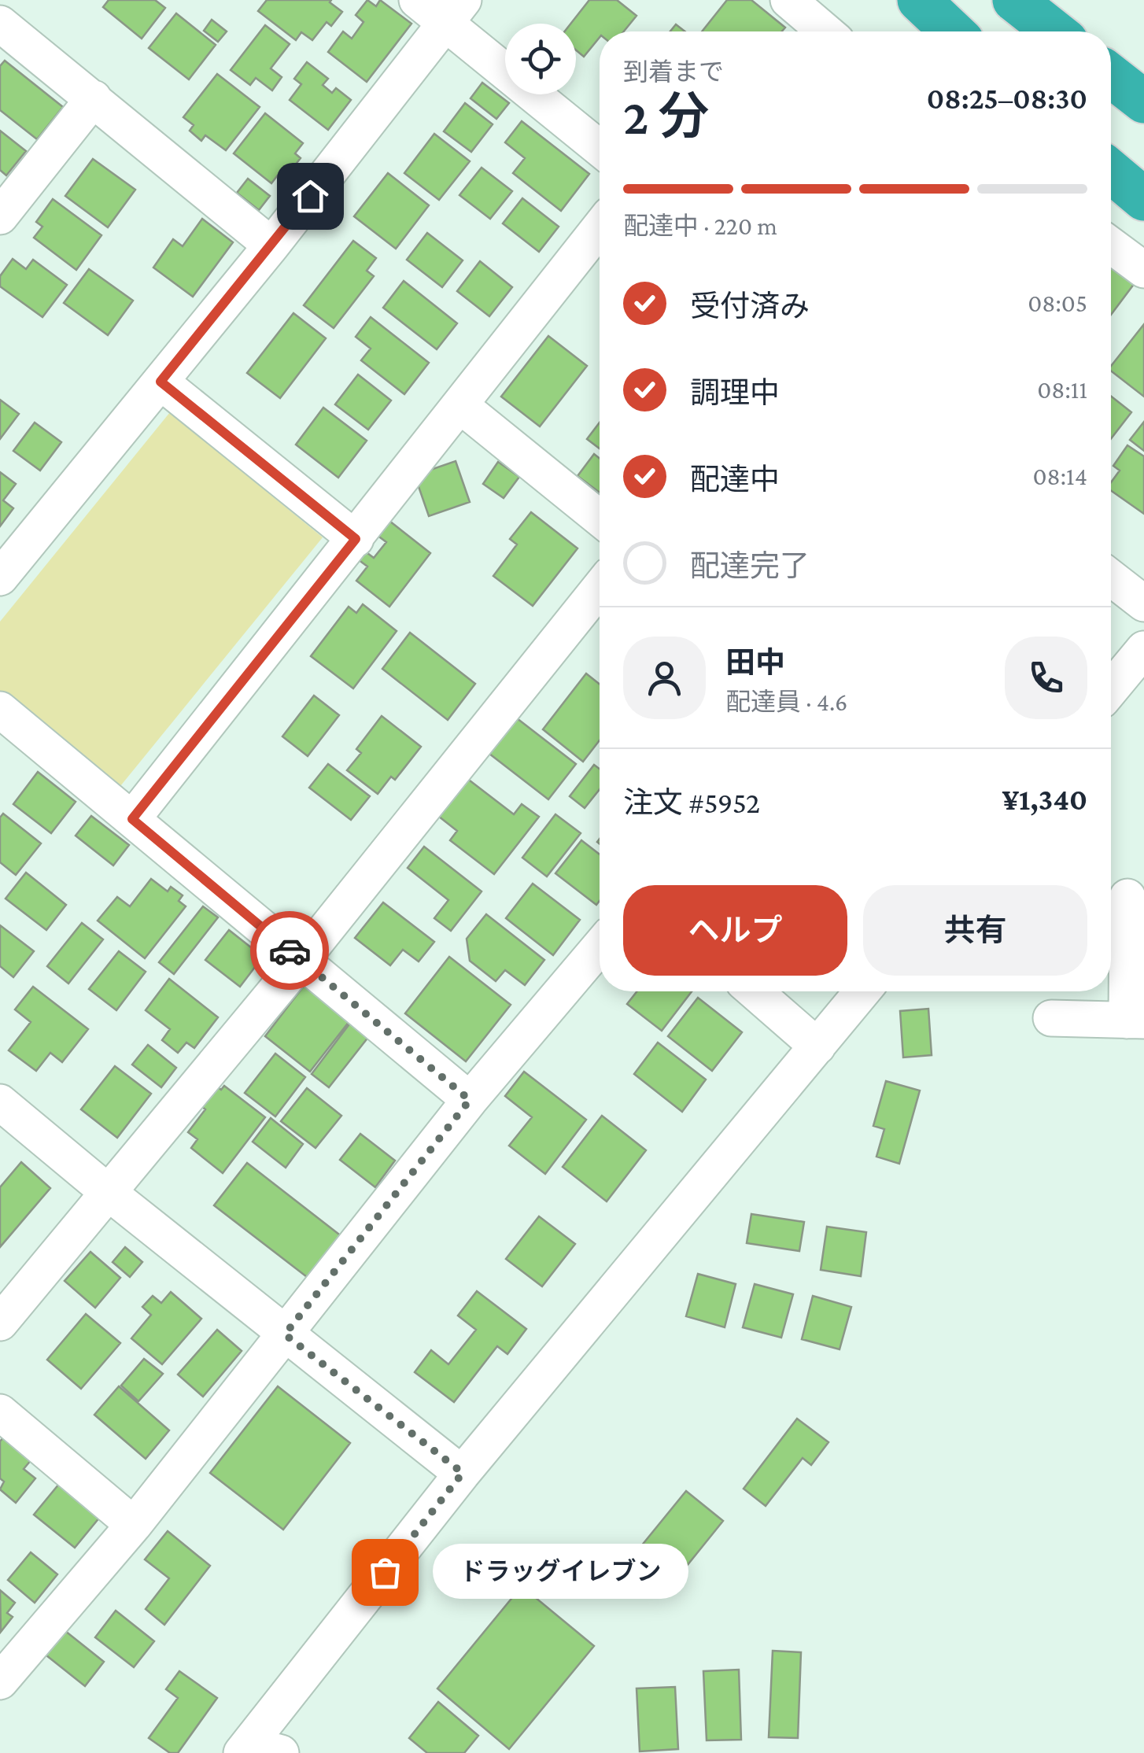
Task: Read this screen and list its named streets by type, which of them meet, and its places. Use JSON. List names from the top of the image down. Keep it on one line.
{"places":["ドラッグイレブン"],"page":{"heading":["2 分","到着まで","08:25–08:30"],"panel":["田中","配達員 · 4.6","注文 #5952","¥1,340"],"bar":"配達中 · 220 m","list":[["受付済み","08:05"],["調理中","08:11"],["配達中","08:14"],"配達完了"],"buttons":["ヘルプ","共有"],"bubble":"ドラッグイレブン"}}
